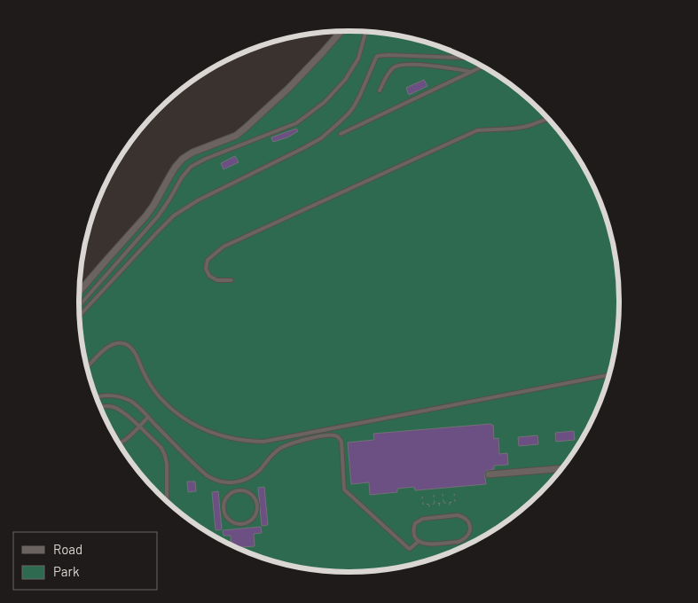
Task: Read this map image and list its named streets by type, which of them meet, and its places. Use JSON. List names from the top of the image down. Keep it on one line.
{"legend":["Road","Park"]}
